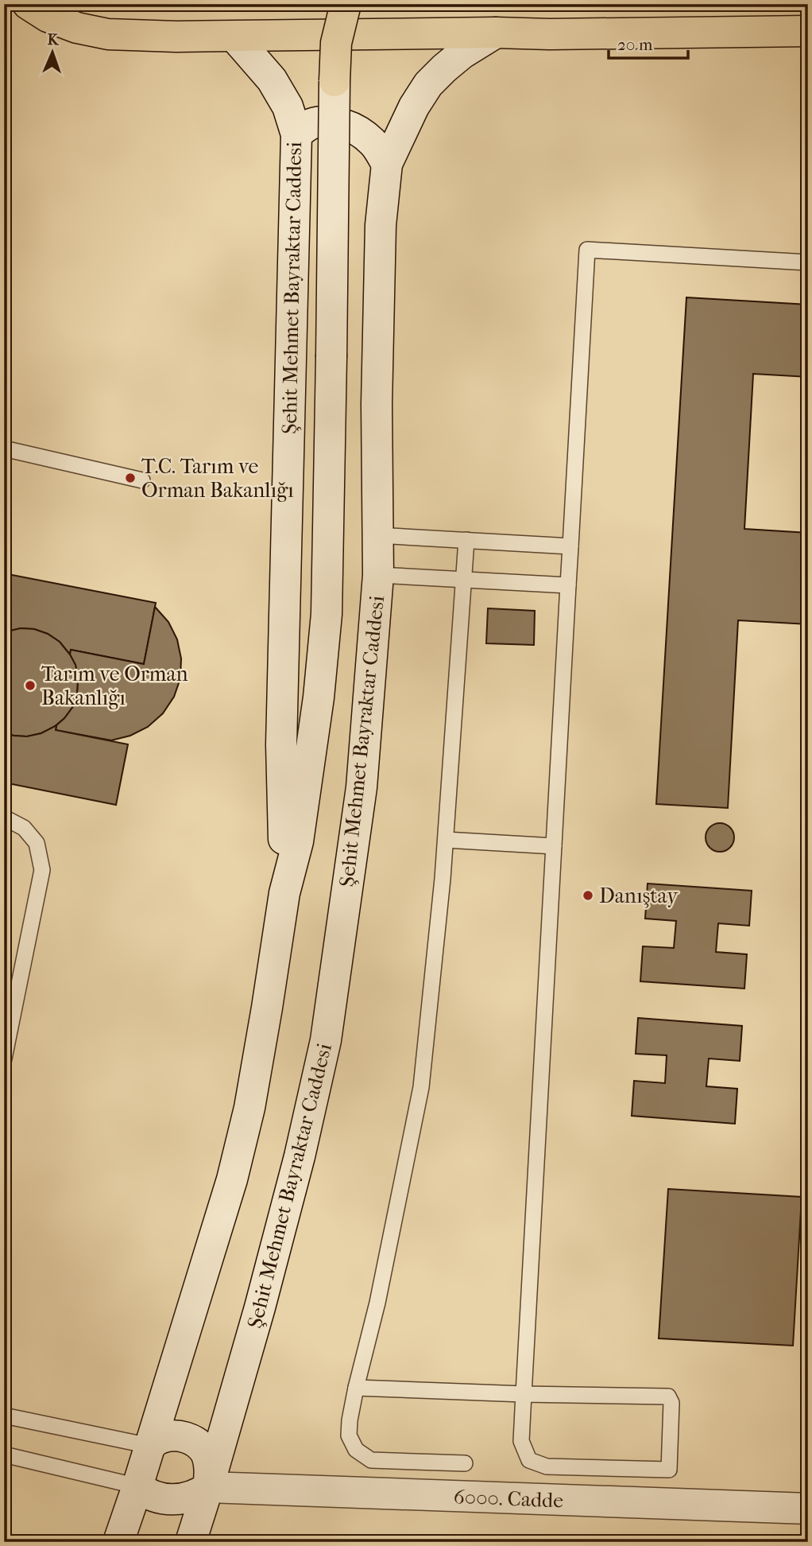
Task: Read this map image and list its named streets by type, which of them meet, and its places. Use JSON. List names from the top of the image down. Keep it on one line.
{"streets":{"main road":["Şehit Mehmet Bayraktar Caddesi","6000. Cadde"]},"crossings":[["Şehit Mehmet Bayraktar Caddesi","6000. Cadde"]],"places":["T.C. Tarım ve Orman Bakanlığı","Tarım ve Orman Bakanlığı","Danıştay"],"scale_bar":"20 m","north":"top"}
